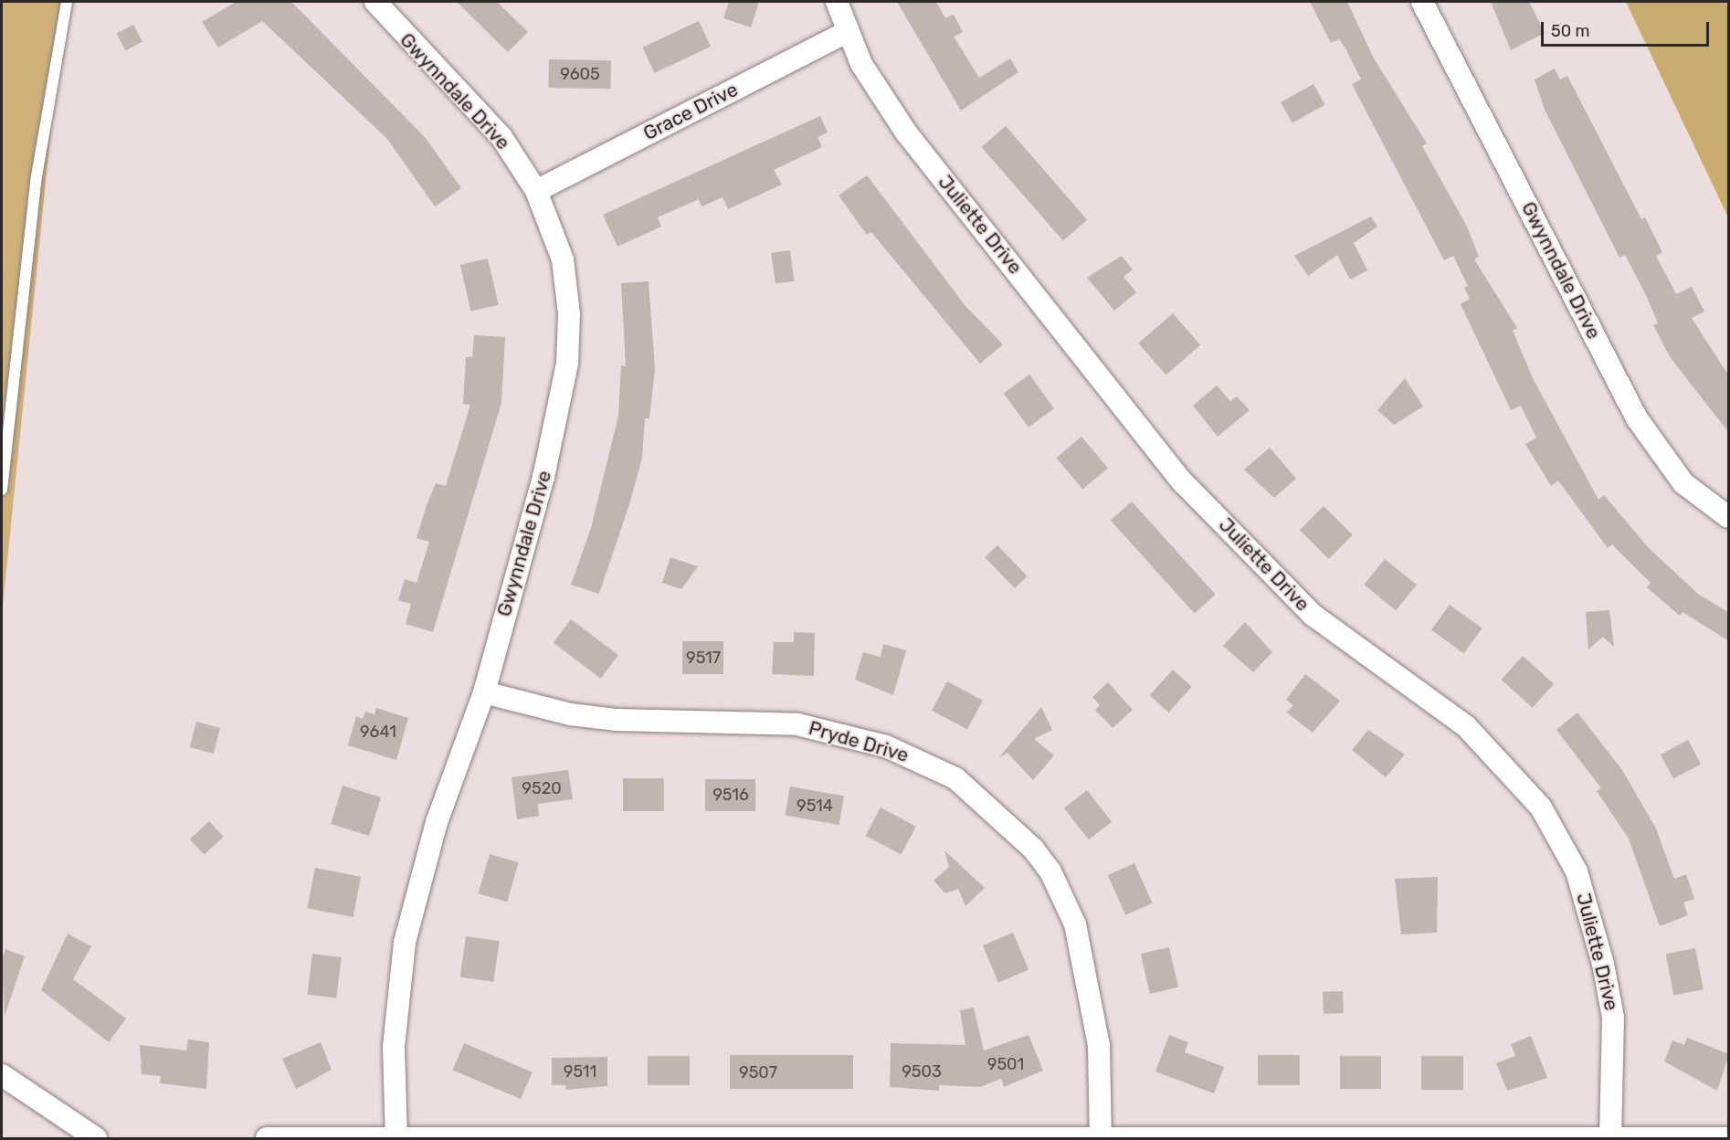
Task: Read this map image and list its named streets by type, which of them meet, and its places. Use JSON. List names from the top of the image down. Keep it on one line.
{"streets":{"street":["Gwynndale Drive","Grace Drive","Juliette Drive","Pryde Drive"]},"crossings":[["Gwynndale Drive","Grace Drive"],["Gwynndale Drive","Pryde Drive"],["Grace Drive","Juliette Drive"]],"house_numbers":["9605","9517","9641","9520","9516","9514","9501","9511","9503","9507"],"scale_bar":"50 m"}
